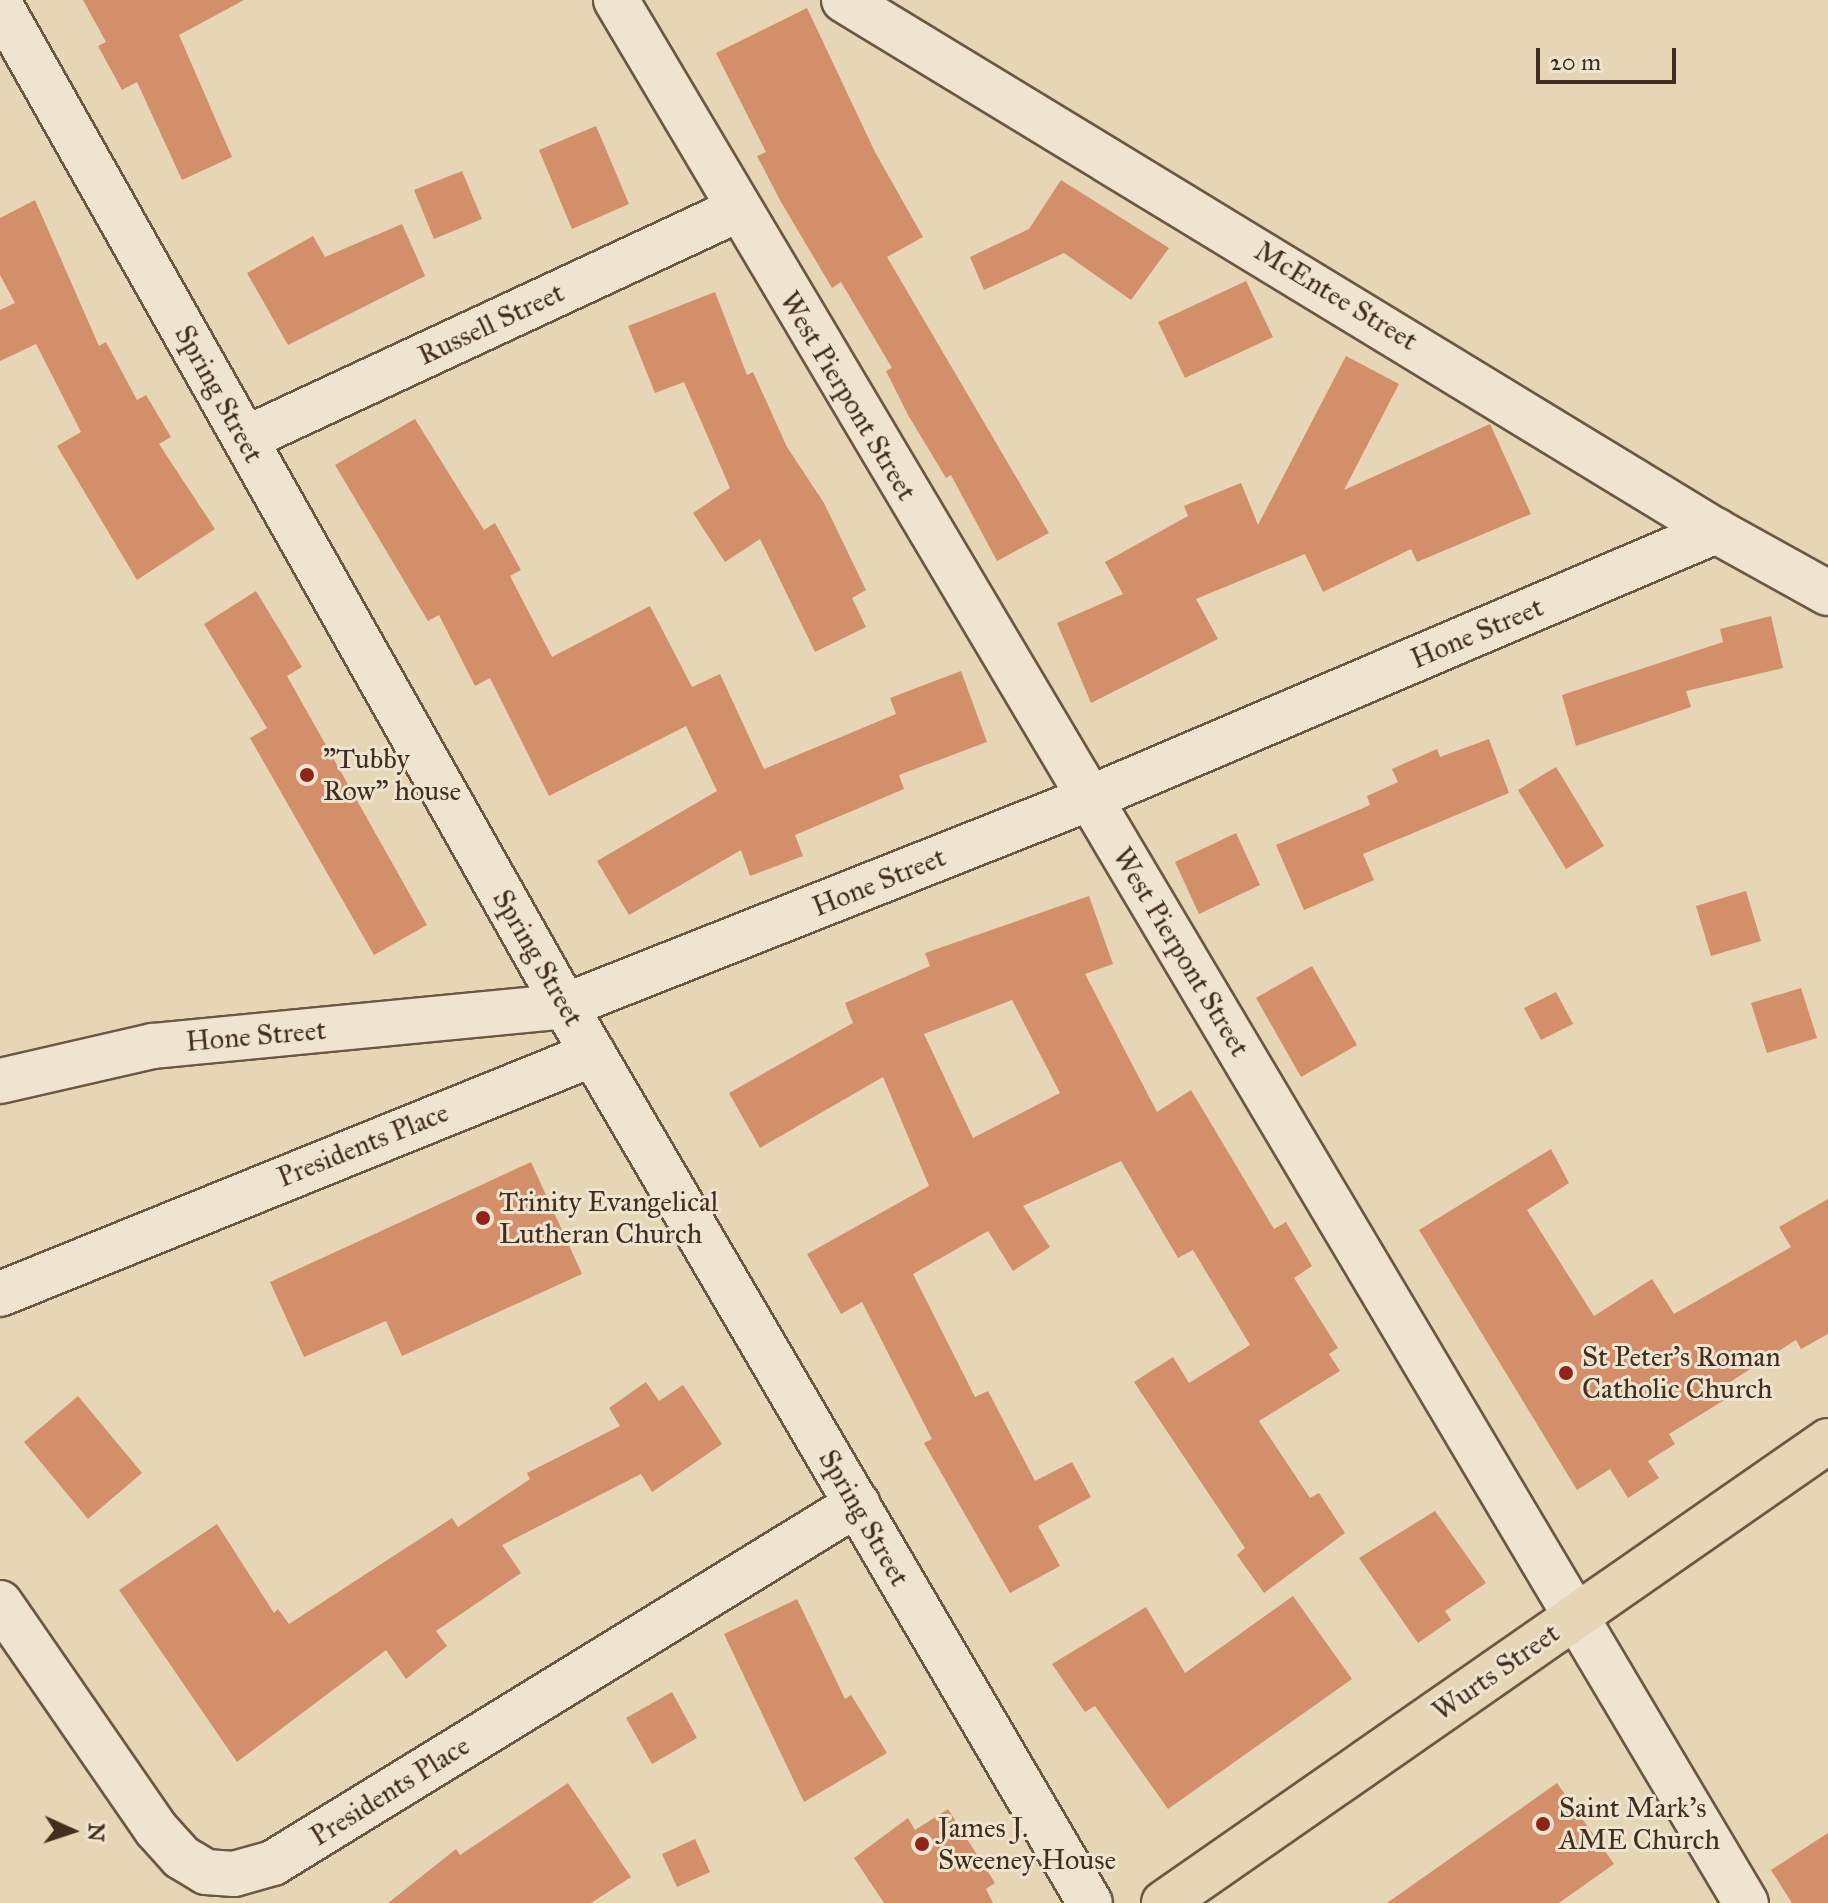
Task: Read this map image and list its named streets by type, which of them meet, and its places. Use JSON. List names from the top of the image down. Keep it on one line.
{"streets":{"highway":["Wurts Street"],"street":["McEntee Street","Russell Street","Spring Street","West Pierpont Street","Hone Street","Presidents Place"]},"crossings":[["McEntee Street","Hone Street"],["Russell Street","Spring Street"],["Russell Street","West Pierpont Street"],["Spring Street","Hone Street"],["Spring Street","Presidents Place"],["West Pierpont Street","Hone Street"],["West Pierpont Street","Wurts Street"]],"places":["\"Tubby Row\" house","Trinity Evangelical Lutheran Church","St Peter's Roman Catholic Church","Saint Mark's AME Church","James J. Sweeney House"],"scale_bar":"20 m","north":"right"}
